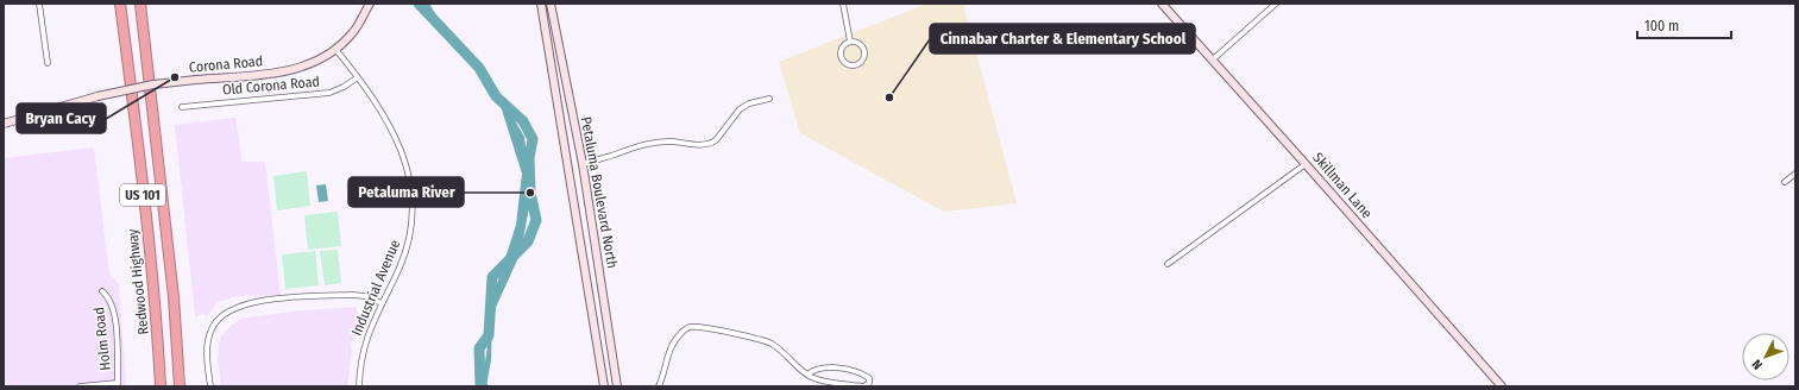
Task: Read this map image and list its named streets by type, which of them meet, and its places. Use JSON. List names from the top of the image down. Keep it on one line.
{"streets":{"highway":["US 101","Redwood Highway"],"main road":["Corona Road","Skillman Lane","Petaluma Boulevard North"],"street":["Old Corona Road","Industrial Avenue","Holm Road"]},"crossings":[["Corona Road","Industrial Avenue"],["Old Corona Road","Industrial Avenue"]],"places":["Bryan Cacy","Cinnabar Charter & Elementary School","Petaluma River"],"scale_bar":"100 m","north":"bottom left"}
